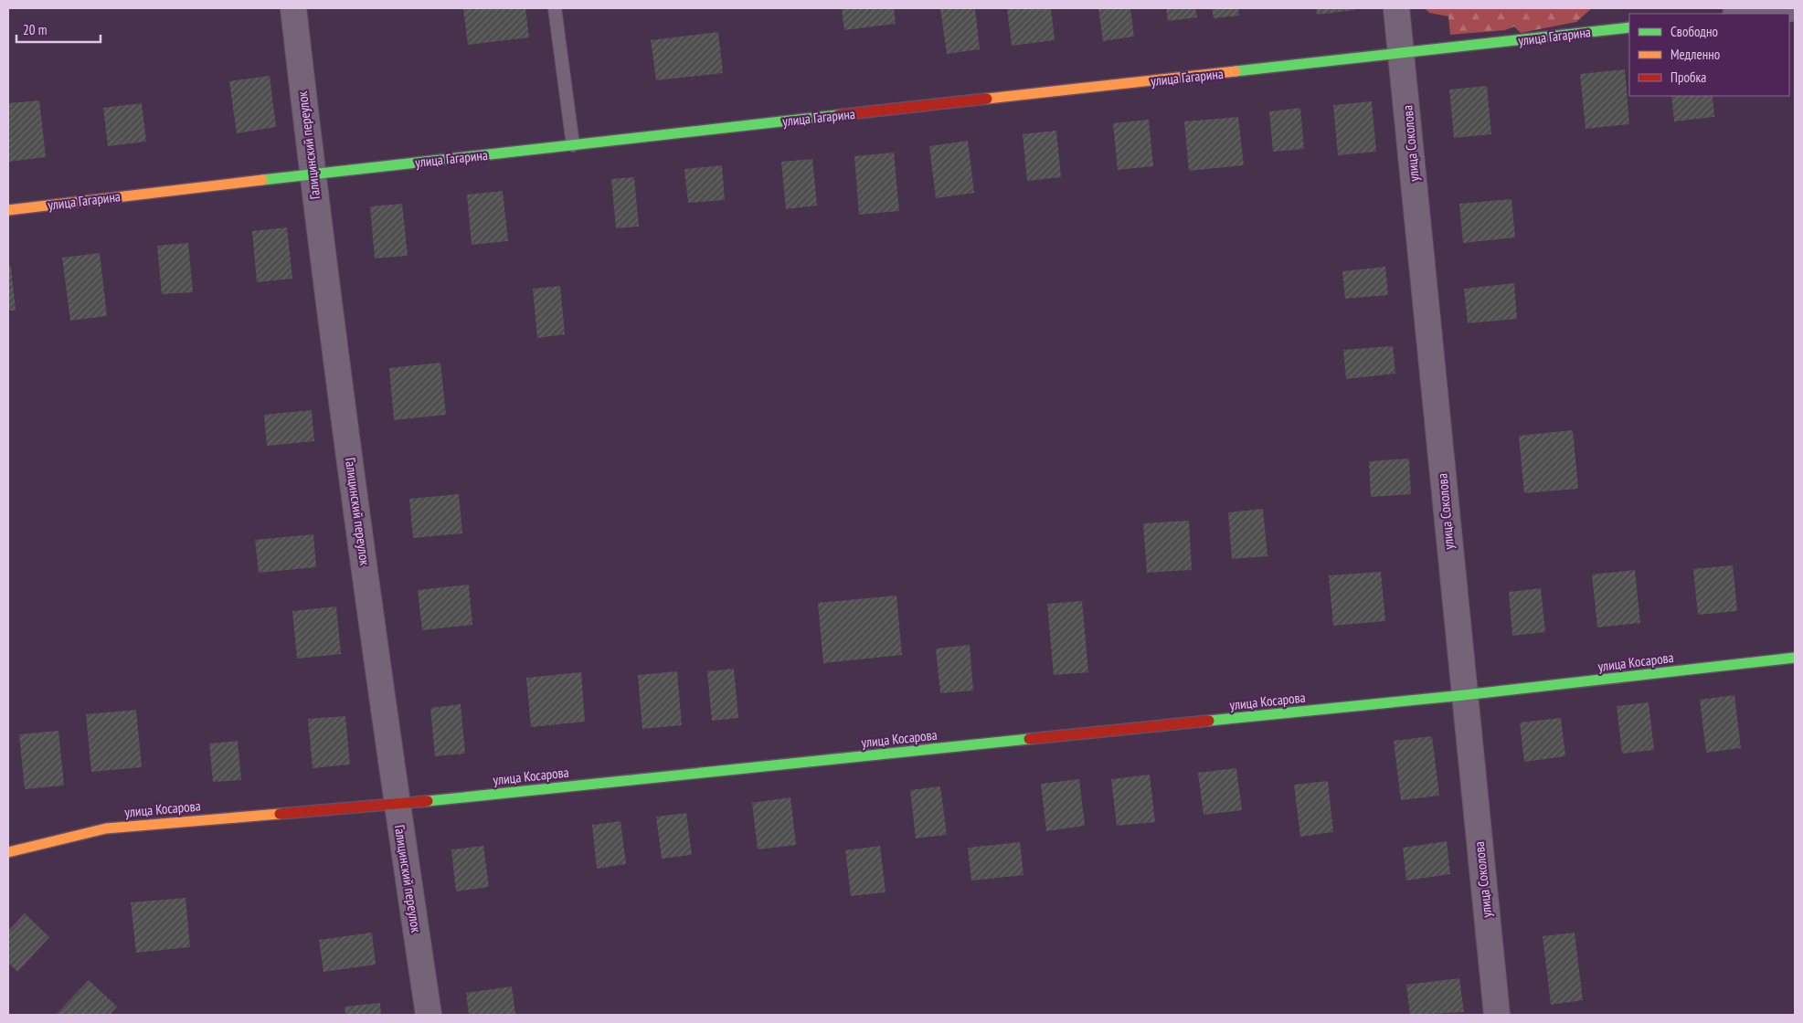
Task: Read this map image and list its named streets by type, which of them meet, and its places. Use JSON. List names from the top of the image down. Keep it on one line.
{"streets":{"street":["улица Гагарина","улица Соколова","Галицинский переулок","улица Косарова"]},"crossings":[["улица Гагарина","улица Соколова"],["улица Гагарина","Галицинский переулок"],["улица Соколова","улица Косарова"],["Галицинский переулок","улица Косарова"]],"legend":["Свободно","Медленно","Пробка"],"scale_bar":"20 m"}
